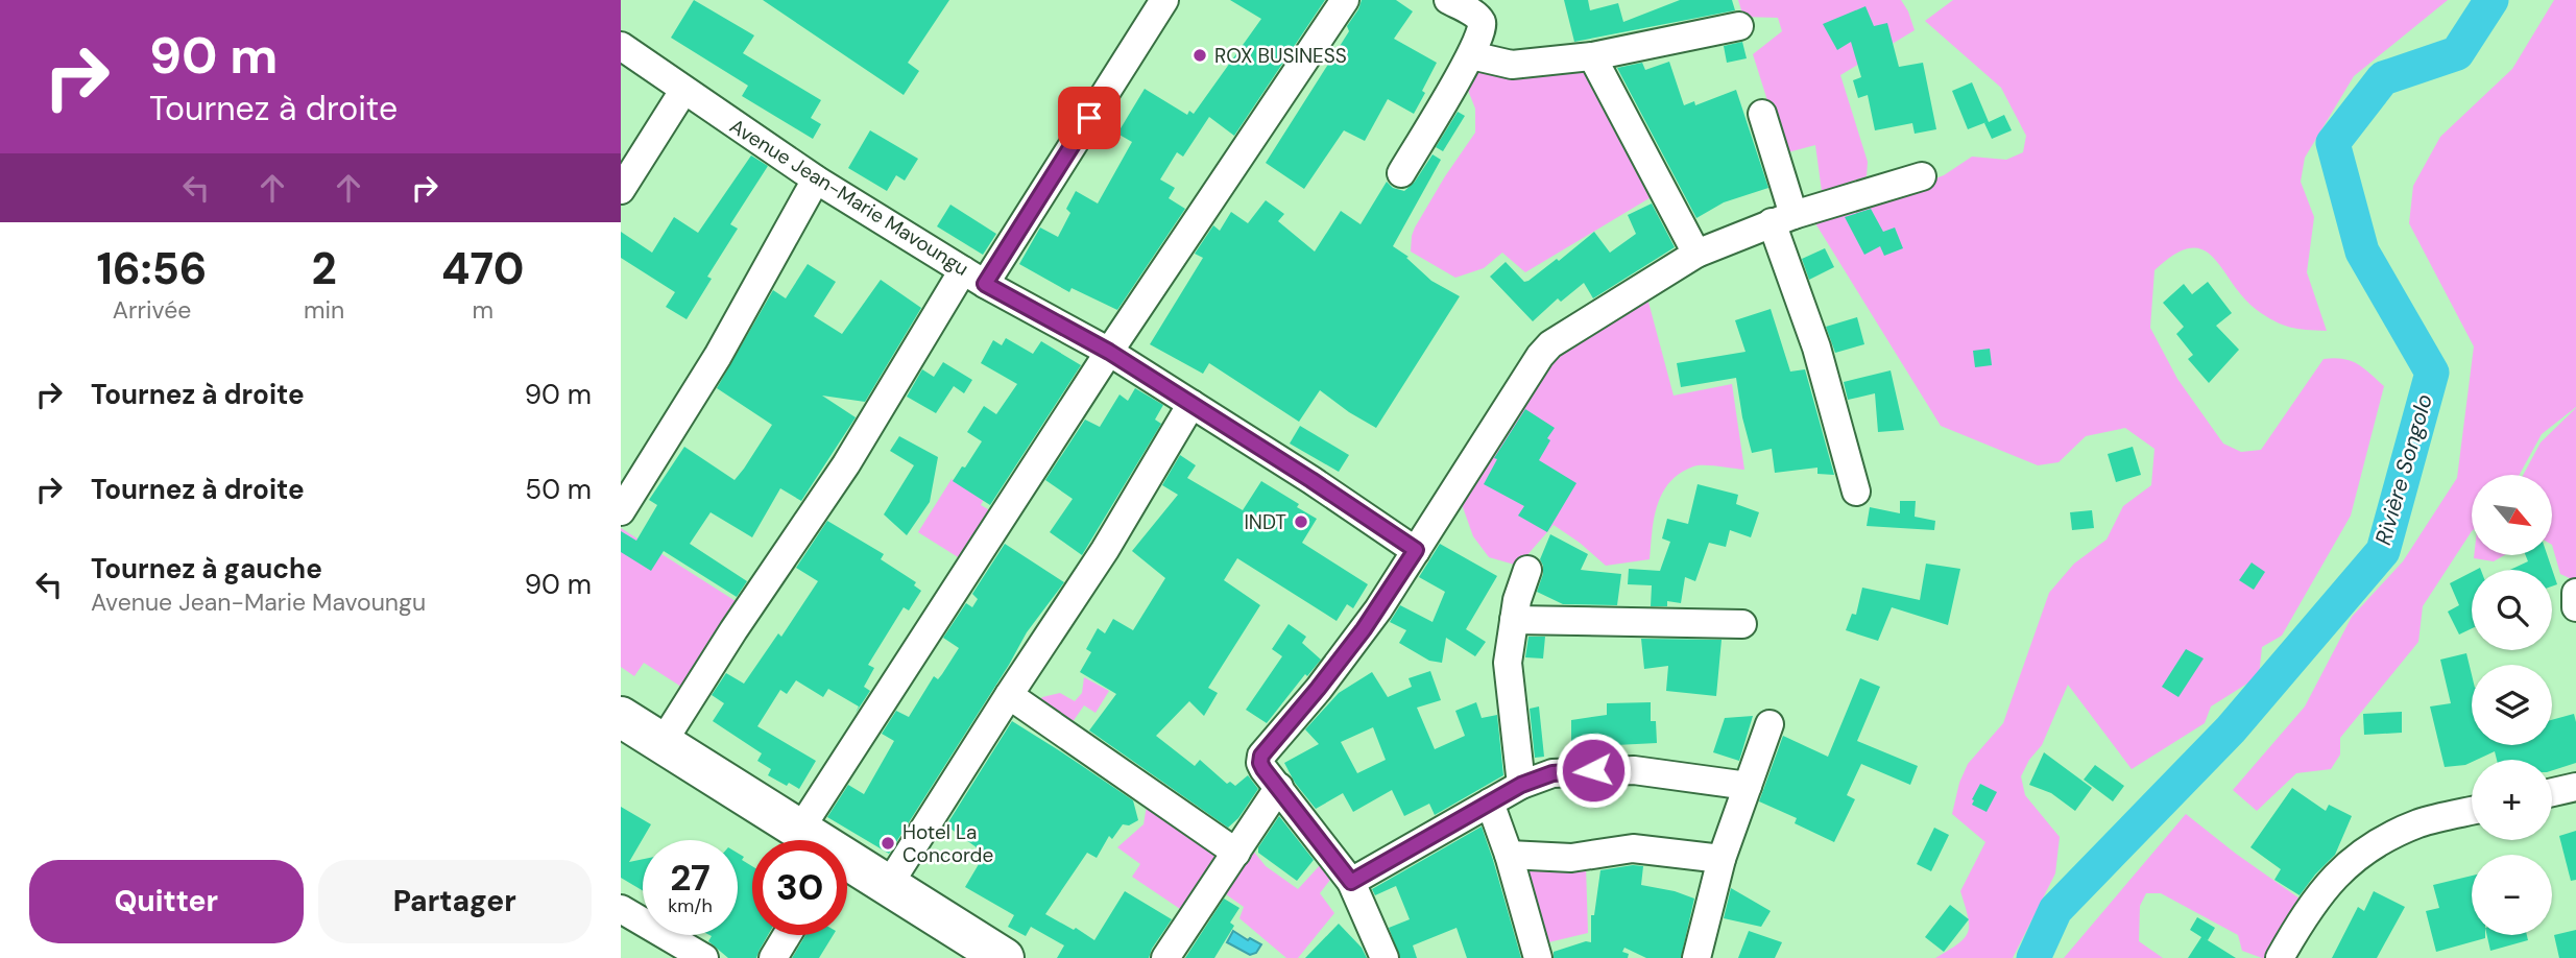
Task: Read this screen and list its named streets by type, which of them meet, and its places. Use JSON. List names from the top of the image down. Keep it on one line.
{"streets":{"street":["Avenue Jean-Marie Mavoungu"]},"water":["Rivière Songolo"],"places":["ROX BUSINESS","INDT","Hotel La Concorde"],"north":"bottom right","page":{"turn":["90 m","Tournez à droite"],"eta":["16:56","Arrivée","2","min","470","m"],"list":[{"name":"Tournez à droite","value":"90 m"},{"name":"Tournez à droite","value":"50 m"},{"name":"Tournez à gauche","note":"Avenue Jean-Marie Mavoungu","value":"90 m"}],"map_buttons":["+","−"],"speed":"27 km/h","limit":"30","buttons":["Quitter","Partager"]}}
